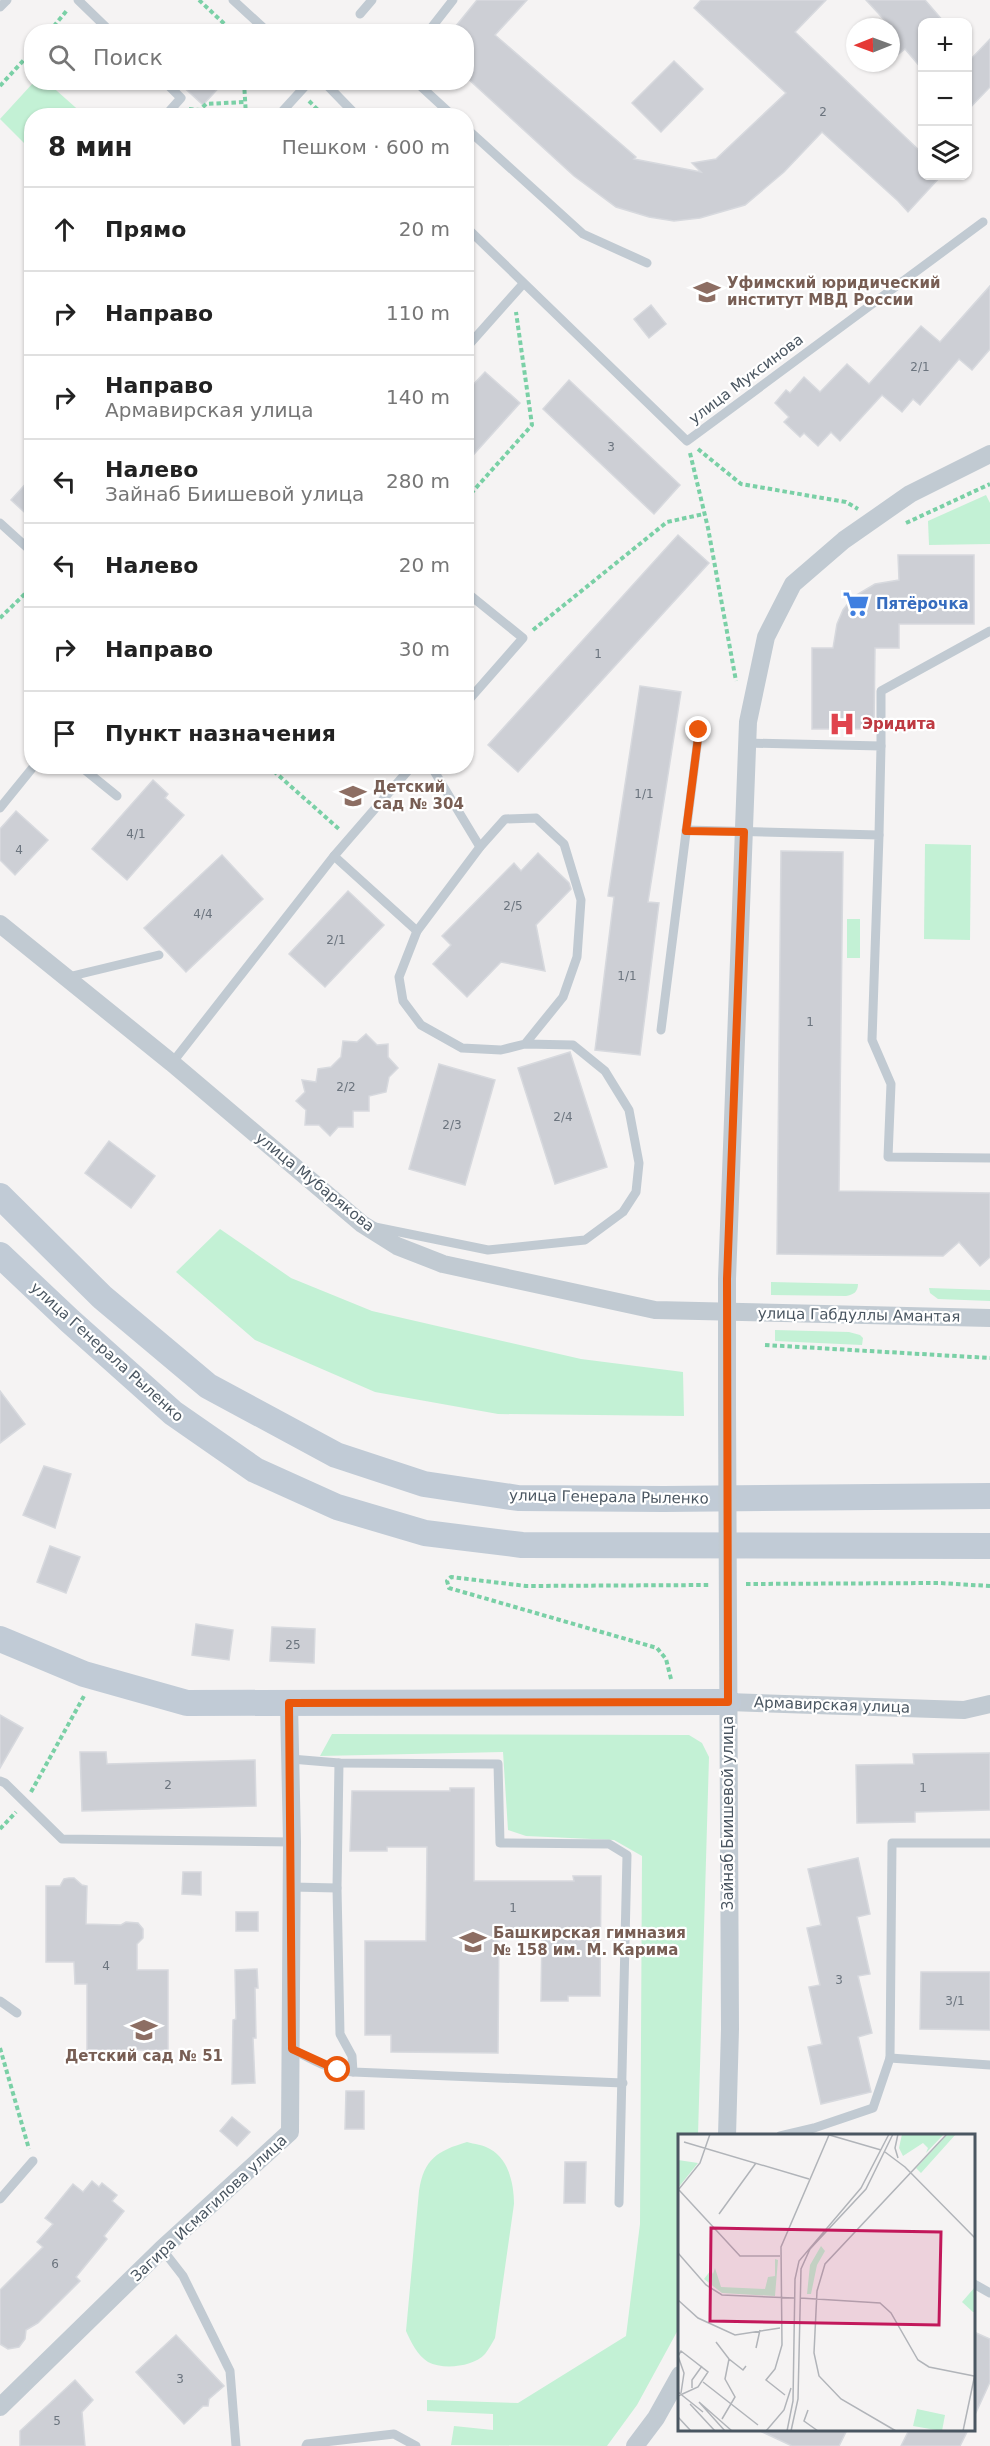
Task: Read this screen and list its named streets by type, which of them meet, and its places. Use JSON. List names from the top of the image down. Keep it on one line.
{"streets":{"main road":["улица Генерала Рыленко","Армавирская улица"],"street":["улица Мубарякова","улица Габдуллы Амантая","Зайнаб Биишевой улица","Загира Исмагилова улица"],"lane":["улица Муксинова"]},"crossings":[["улица Мубарякова","улица Габдуллы Амантая"],["улица Мубарякова","Зайнаб Биишевой улица"],["улица Габдуллы Амантая","Зайнаб Биишевой улица"],["Армавирская улица","Зайнаб Биишевой улица"],["Армавирская улица","Загира Исмагилова улица"]],"places":{"school or university":["Уфимский юридический институт МВД России","Детский сад № 304","Башкирская гимназия № 158 им. М. Карима","Детский сад № 51"],"supermarket":["Пятёрочка"],"hospital":["Эридита"]},"house_numbers":["2","2/1","3","1","1/1","4/1","4","2/5","4/4","2/1","1/1","1","2/2","2/4","2/3","25","2","1","1","4","3","3/1","6","3","5"],"north":"left","page":{"map_buttons":["+","−"],"search":"Поиск","heading":["8 мин","Пешком · 600 m"],"list":[["Прямо","20 m"],["Направо","110 m"],["Направо","Армавирская улица","140 m"],["Налево","Зайнаб Биишевой улица","280 m"],["Налево","20 m"],["Направо","30 m"],"Пункт назначения"]}}
